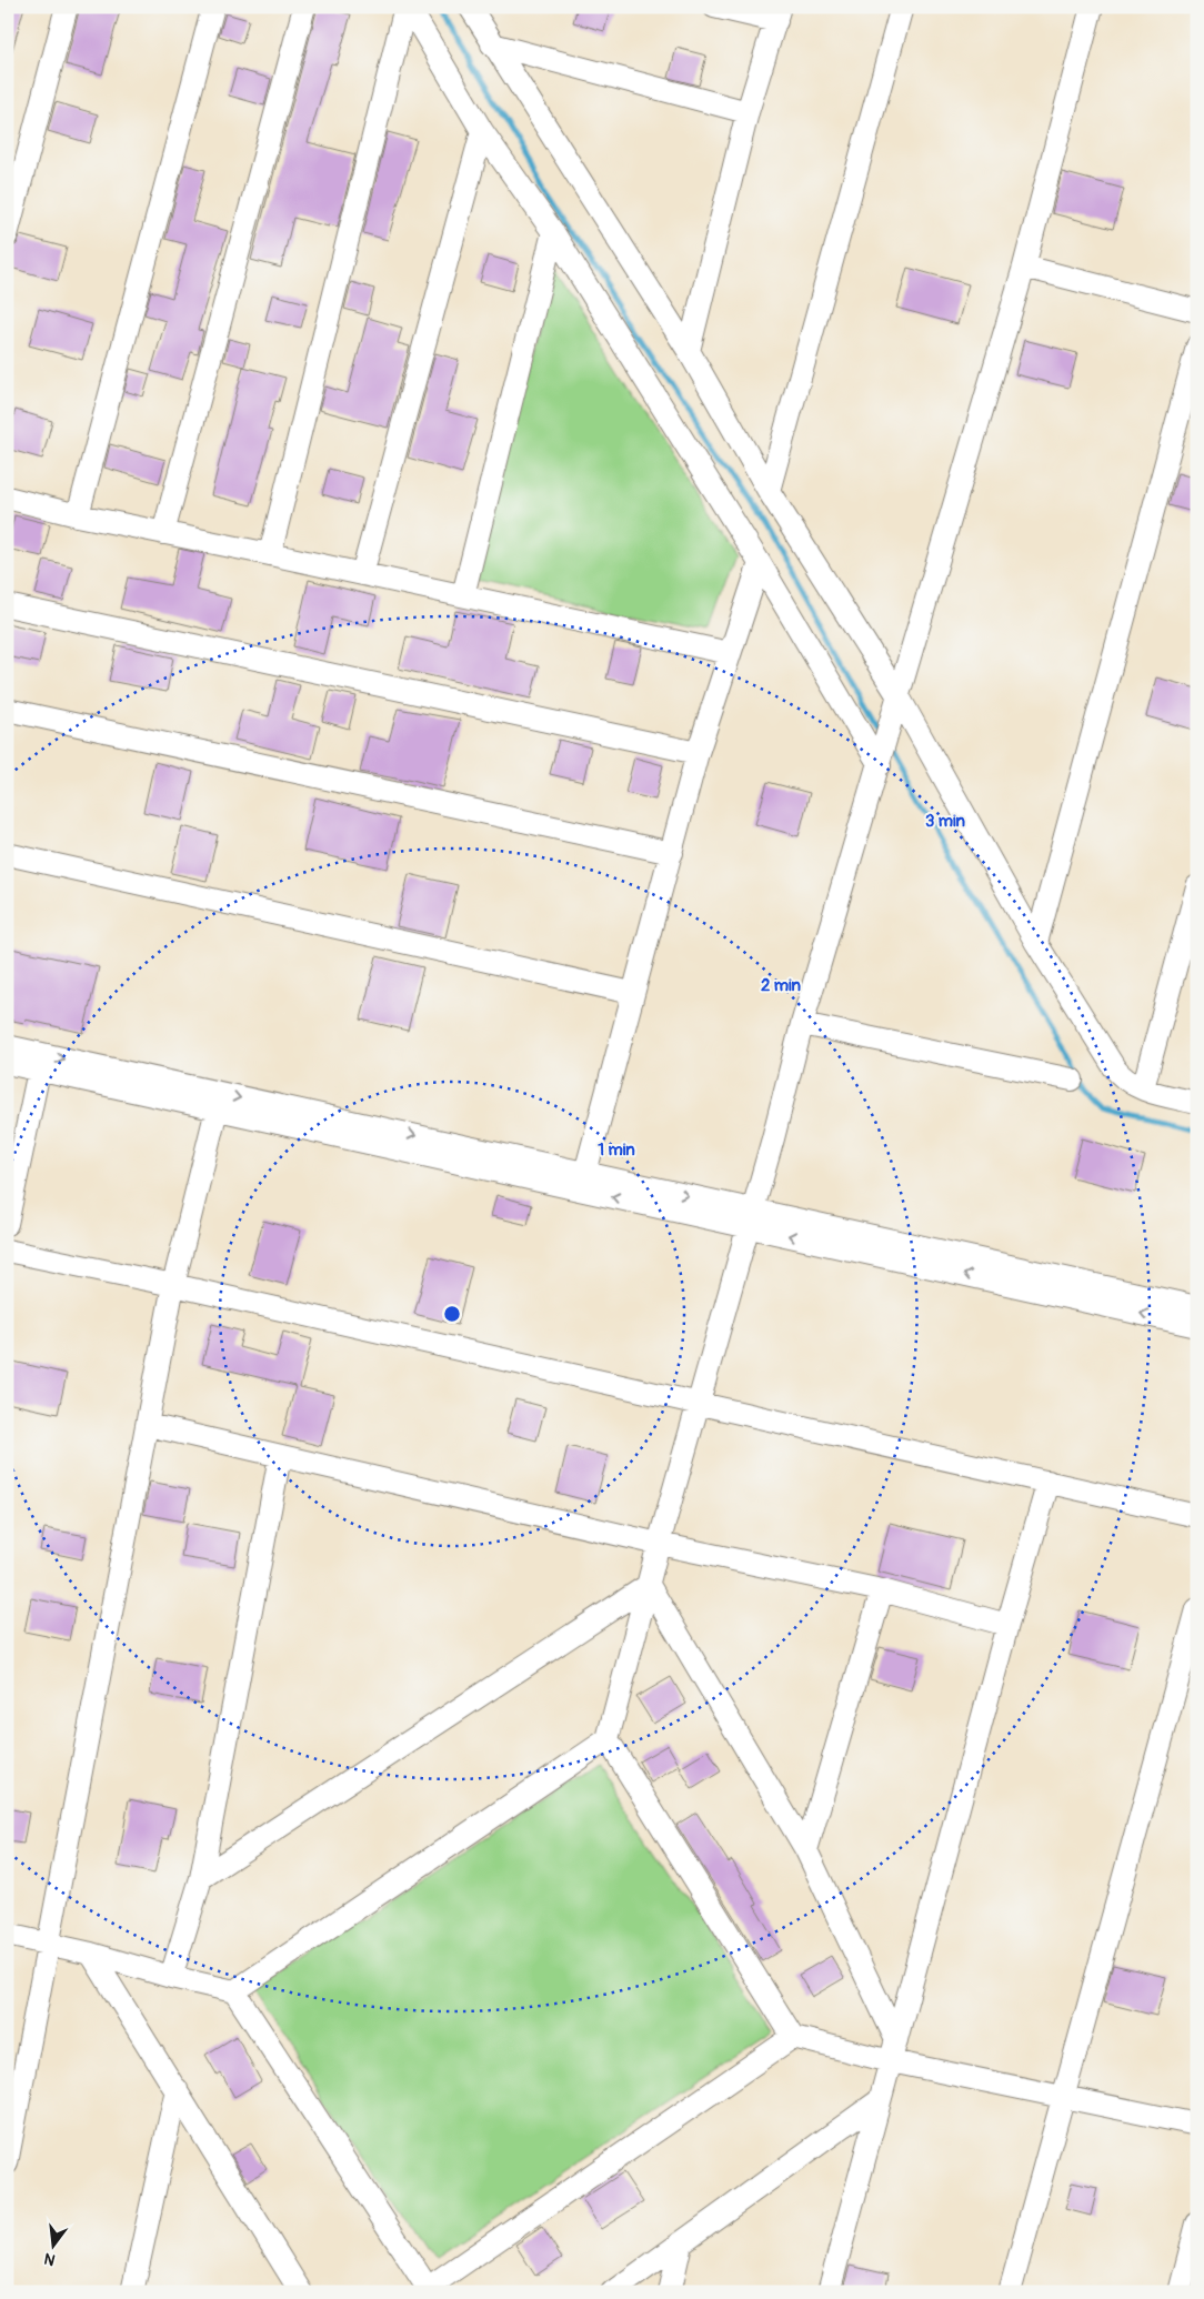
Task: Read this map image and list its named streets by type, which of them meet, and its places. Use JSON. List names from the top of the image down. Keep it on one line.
{"north":"bottom","rings":["3 min","2 min","1 min"]}
